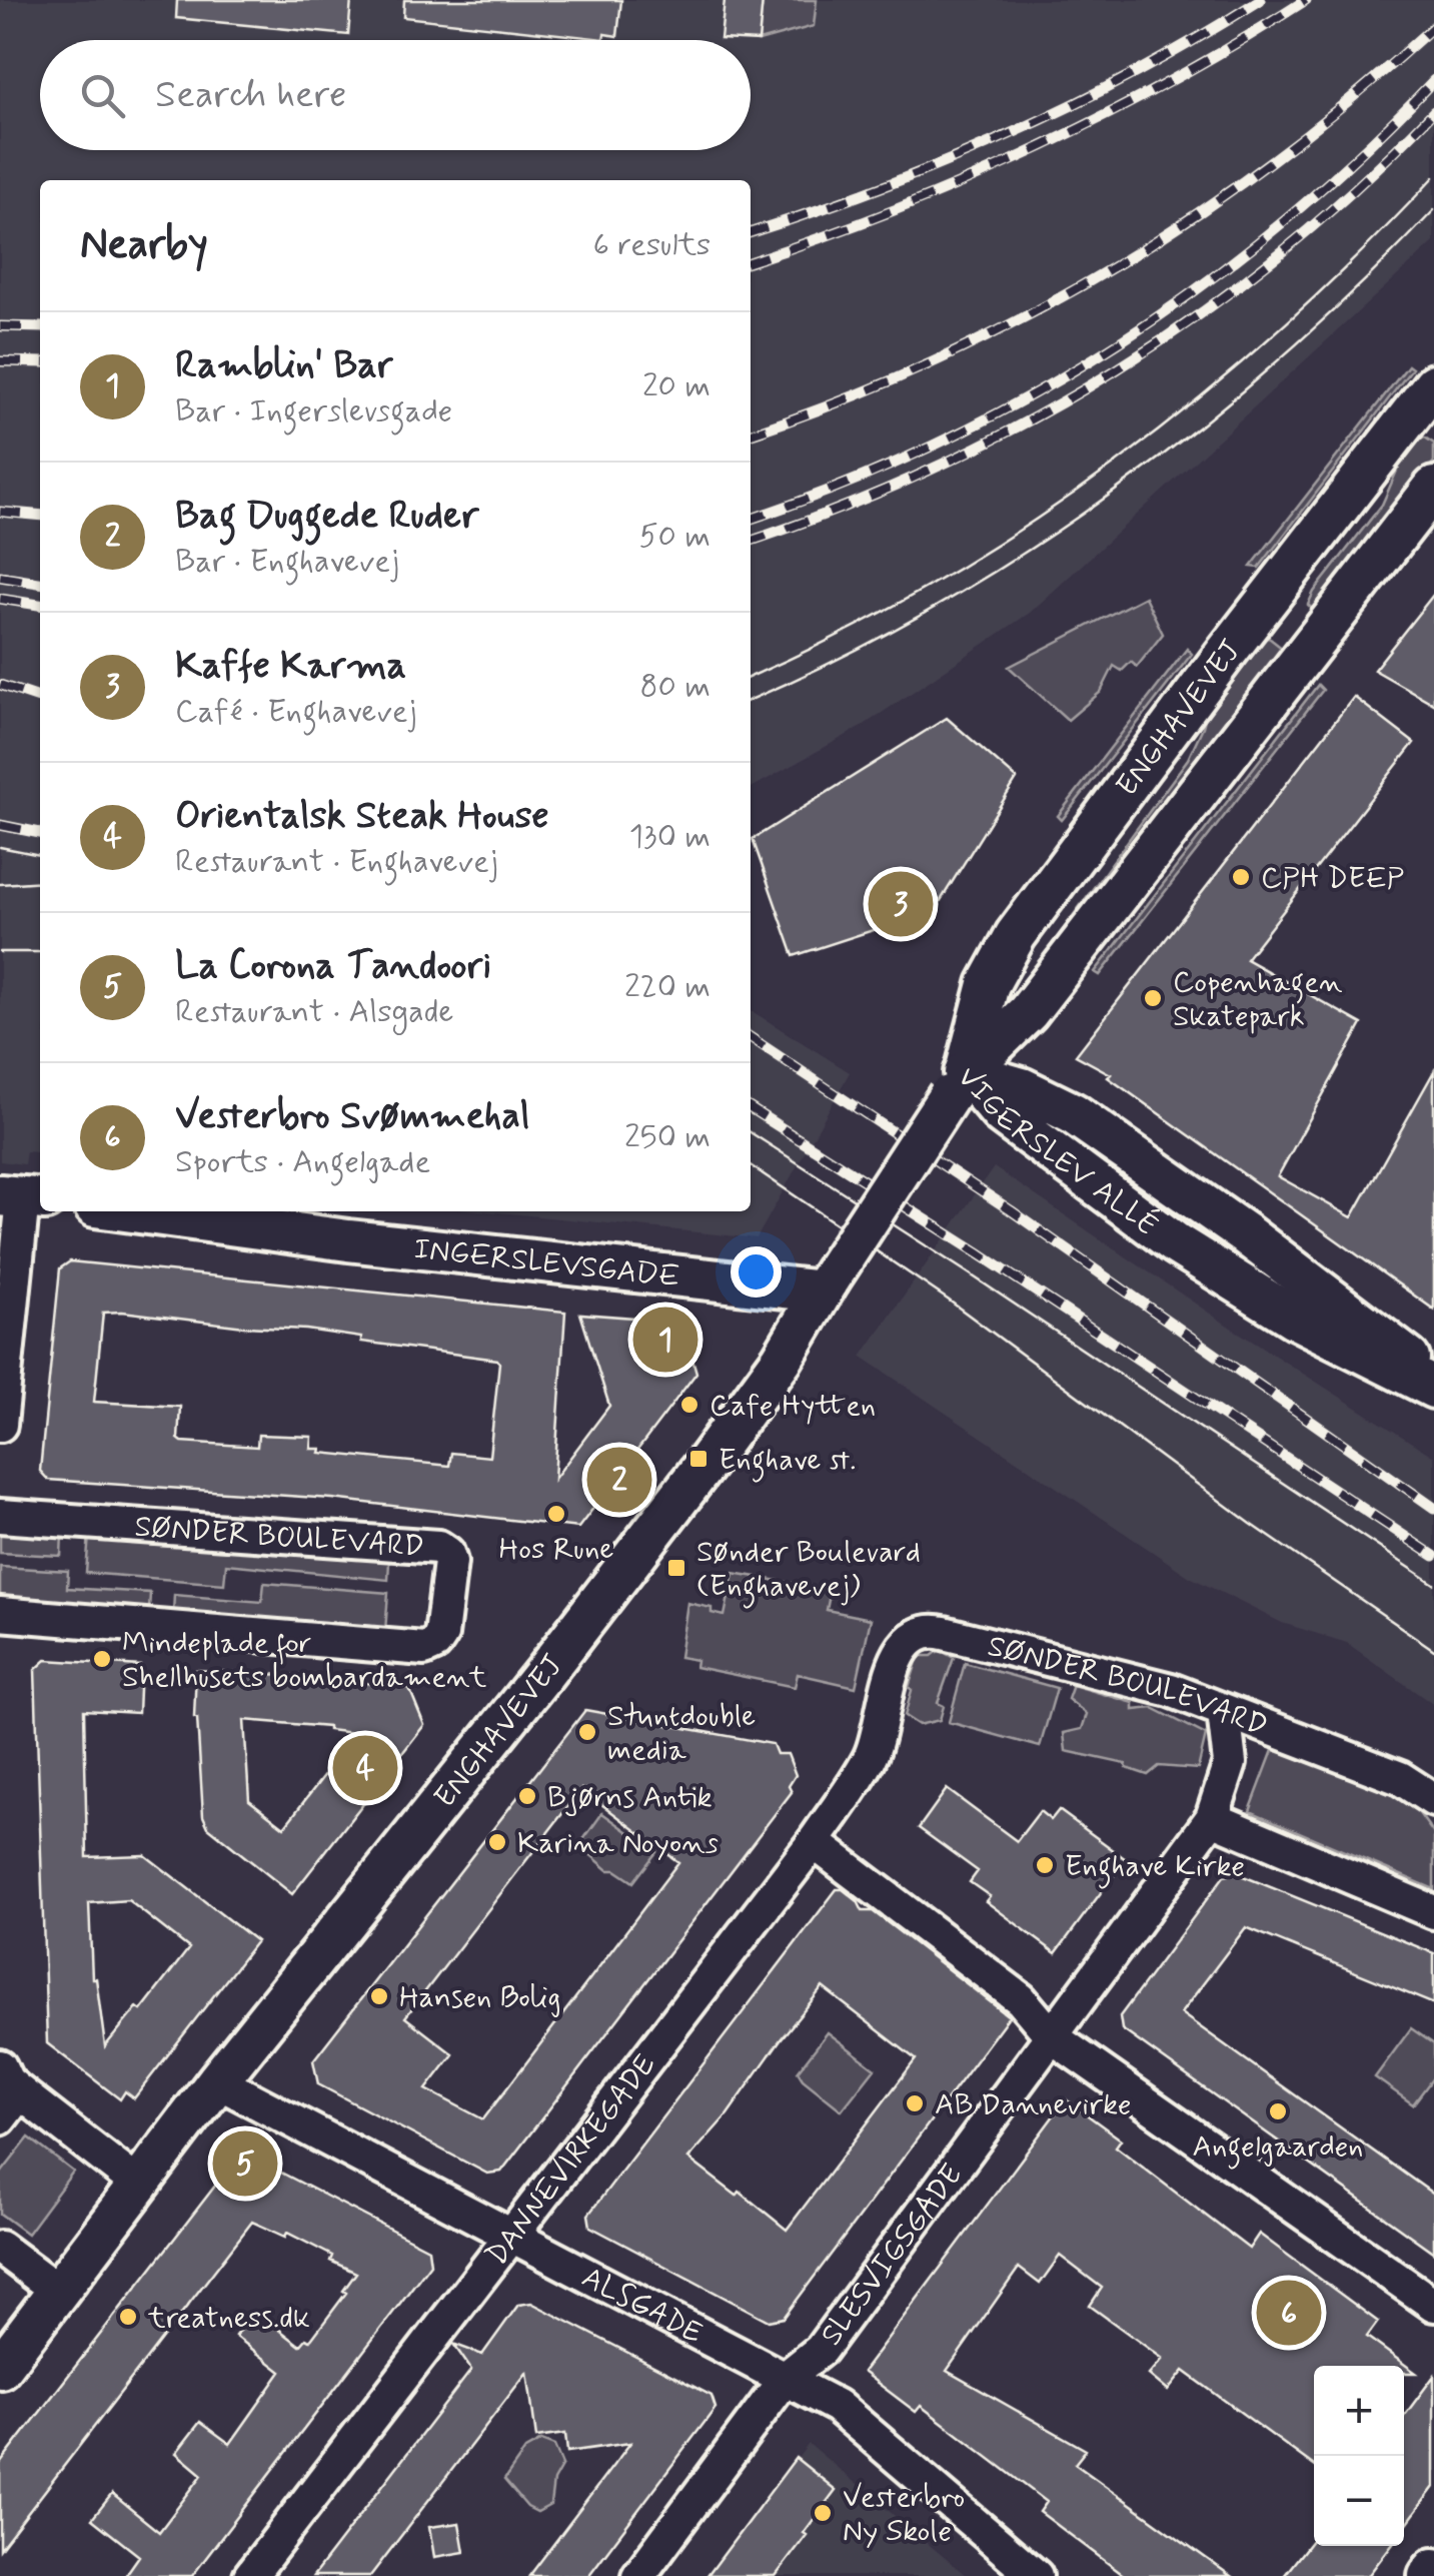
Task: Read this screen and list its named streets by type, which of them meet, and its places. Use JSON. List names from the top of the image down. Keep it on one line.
{"streets":{"street":["ENGHAVEVEJ","VIGERSLEV ALLÉ","INGERSLEVSGADE","SØNDER BOULEVARD","DANNEVIRKEGADE","SLESVIGSGADE","ALSGADE"]},"crossings":[["ENGHAVEVEJ","VIGERSLEV ALLÉ"],["ENGHAVEVEJ","INGERSLEVSGADE"],["ENGHAVEVEJ","ALSGADE"],["SØNDER BOULEVARD","DANNEVIRKEGADE"],["SØNDER BOULEVARD","SLESVIGSGADE"],["DANNEVIRKEGADE","ALSGADE"],["SLESVIGSGADE","ALSGADE"]],"places":{"other":["CPH DEEP","Copenhagen Skatepark","Cafe Hytten","Hos Rune","Mindeplade for Shellhusets bombardament","Stuntdouble media","Bjørns Antik","Karina Noyons","Enghave Kirke","Hansen Bolig","AB Dannevirke","Angelgaarden","treatness.dk","Vesterbro Ny Skole"],"transit":["Enghave st.","Sønder Boulevard (Enghavevej)"]},"page":{"search":"Search here","heading":["Nearby","6 results"],"list":[{"mark":"1","name":"Ramblin' Bar","note":"Bar · Ingerslevsgade","value":"20 m"},{"mark":"2","name":"Bag Duggede Ruder","note":"Bar · Enghavevej","value":"50 m"},{"mark":"3","name":"Kaffe Karma","note":"Café · Enghavevej","value":"80 m"},{"mark":"4","name":"Orientalsk Steak House","note":"Restaurant · Enghavevej","value":"130 m"},{"mark":"5","name":"La Corona Tandoori","note":"Restaurant · Alsgade","value":"220 m"},{"mark":"6","name":"Vesterbro Svømmehal","note":"Sports · Angelgade","value":"250 m"}],"pins":["3","1","2","4","5","6"],"map_buttons":["+","−"]}}
